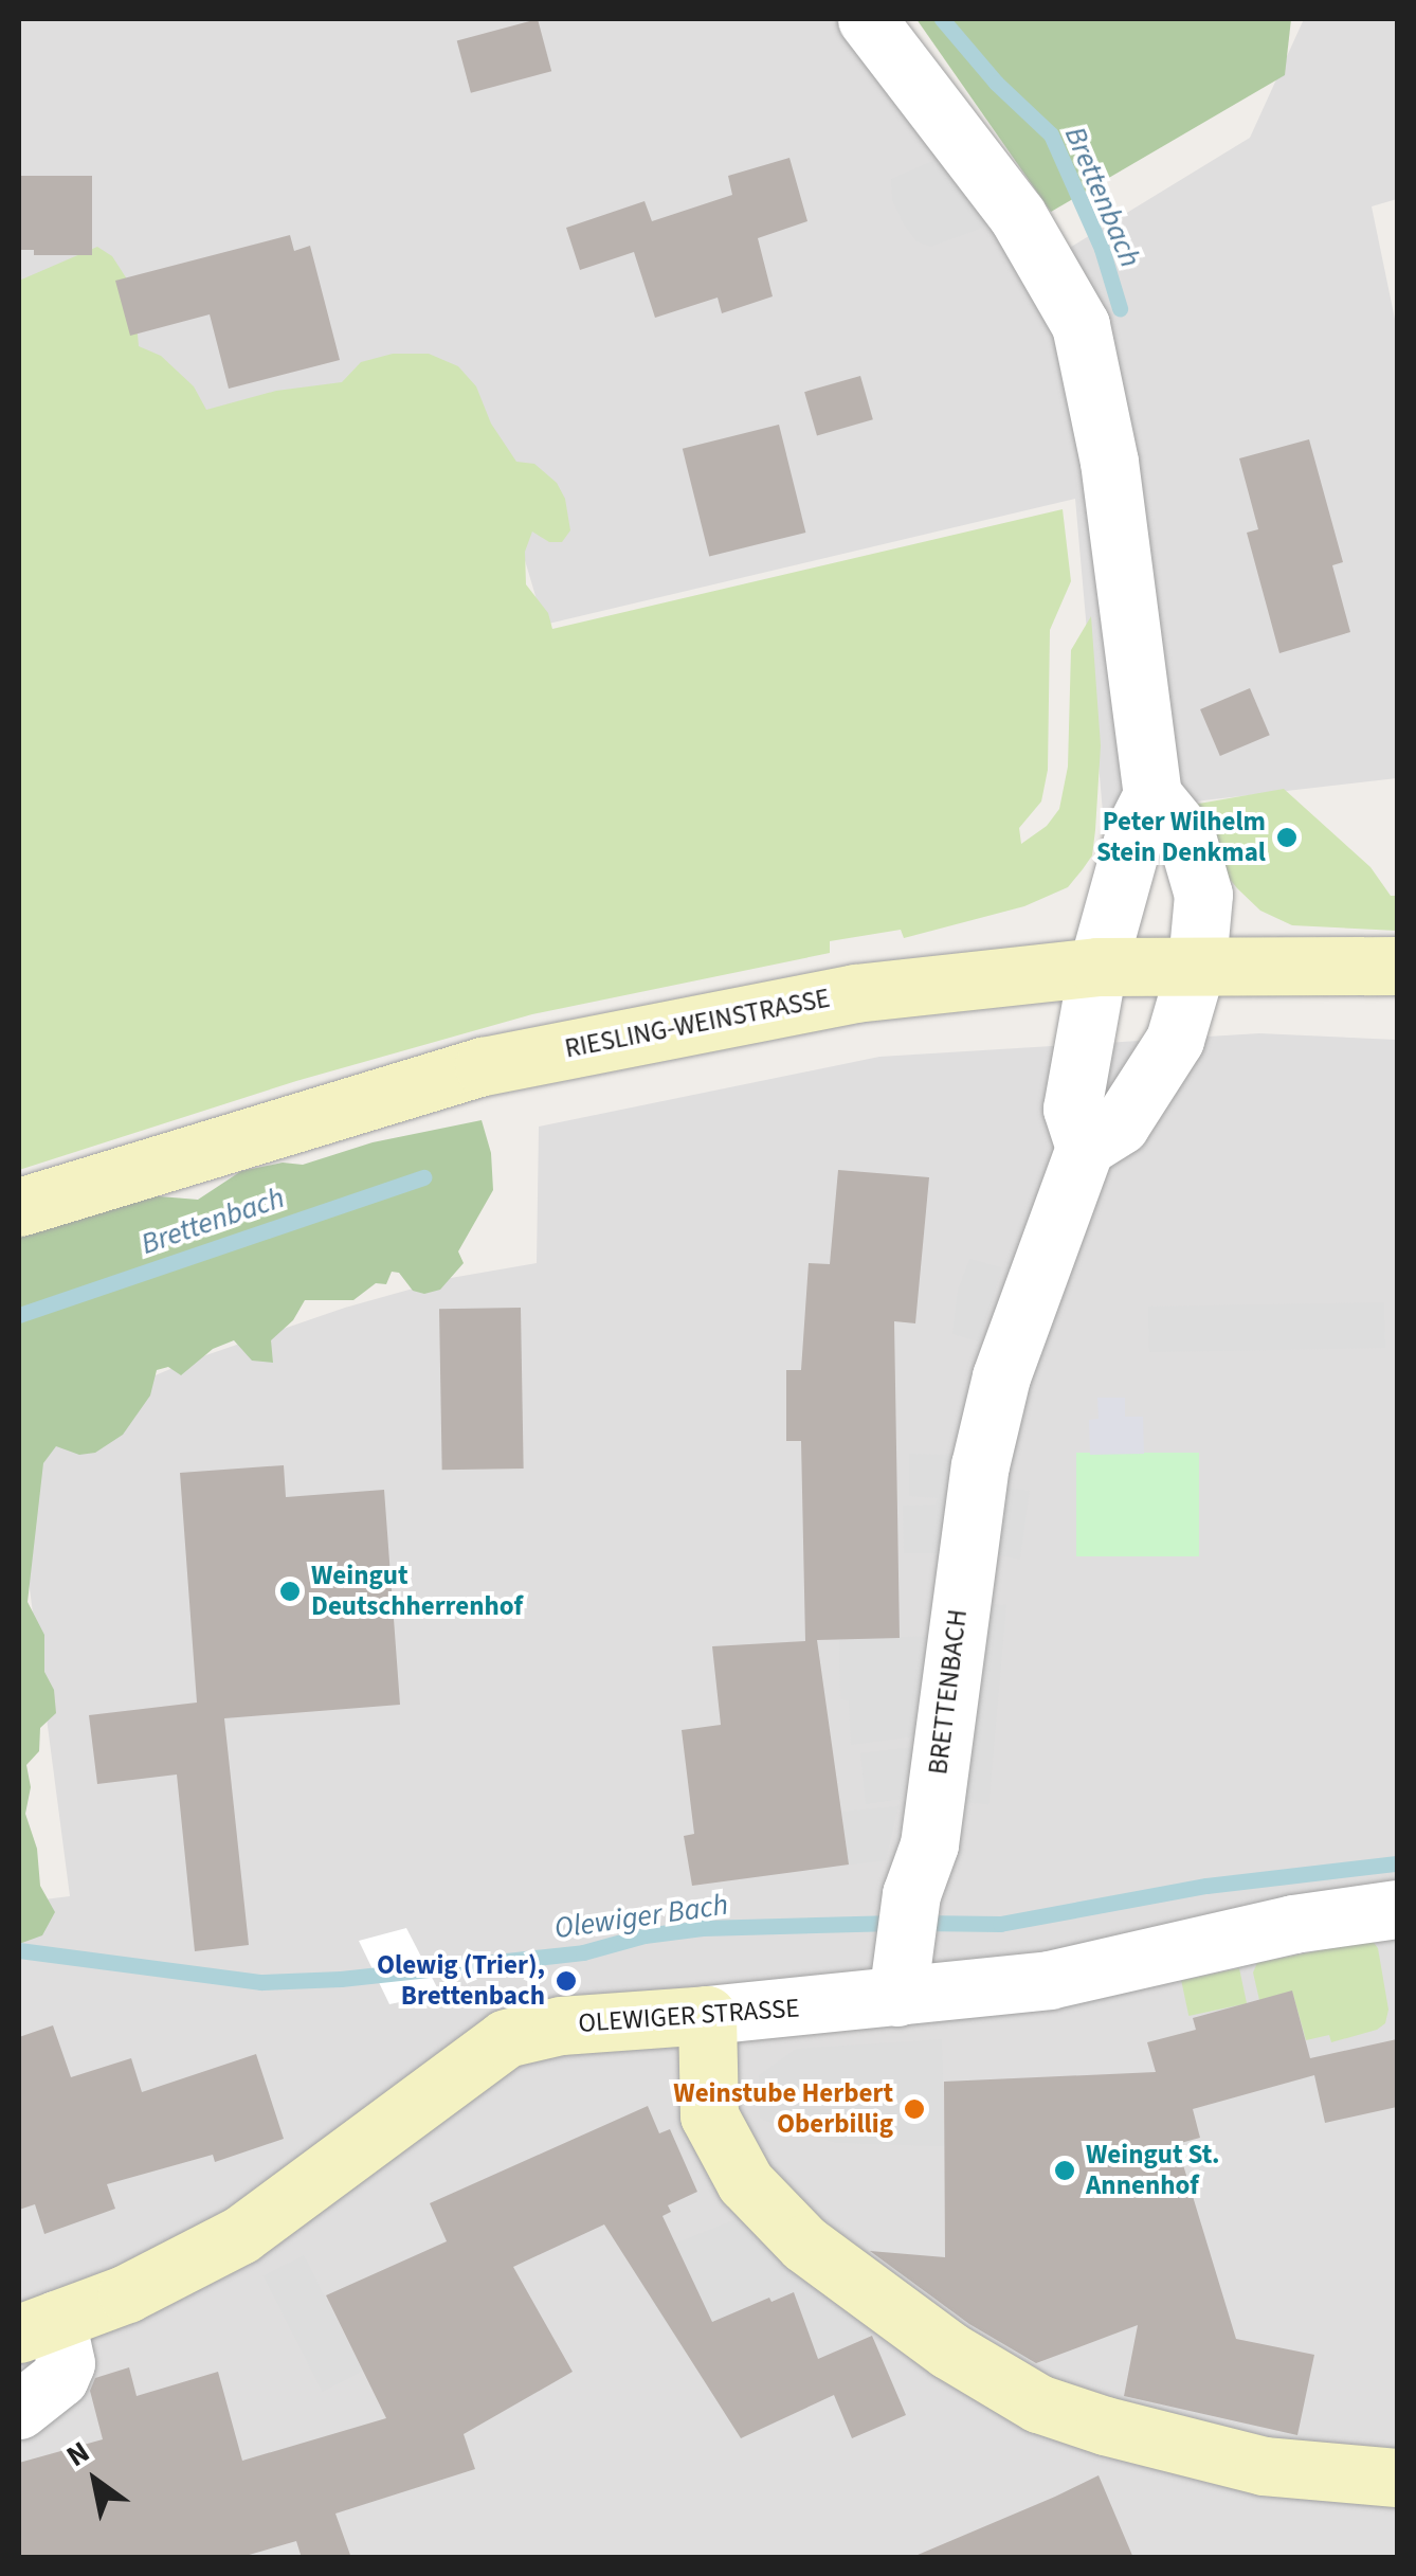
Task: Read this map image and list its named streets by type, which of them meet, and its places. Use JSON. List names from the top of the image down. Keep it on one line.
{"streets":{"street":["RIESLING-WEINSTRASSE","BRETTENBACH","OLEWIGER STRASSE"]},"crossings":[["BRETTENBACH","OLEWIGER STRASSE"]],"water":["Brettenbach","Olewiger Bach"],"places":["Peter Wilhelm Stein Denkmal","Weingut Deutschherrenhof","Olewig (Trier), Brettenbach","Weinstube Herbert Oberbillig","Weingut St. Annenhof"],"north":"top left"}
